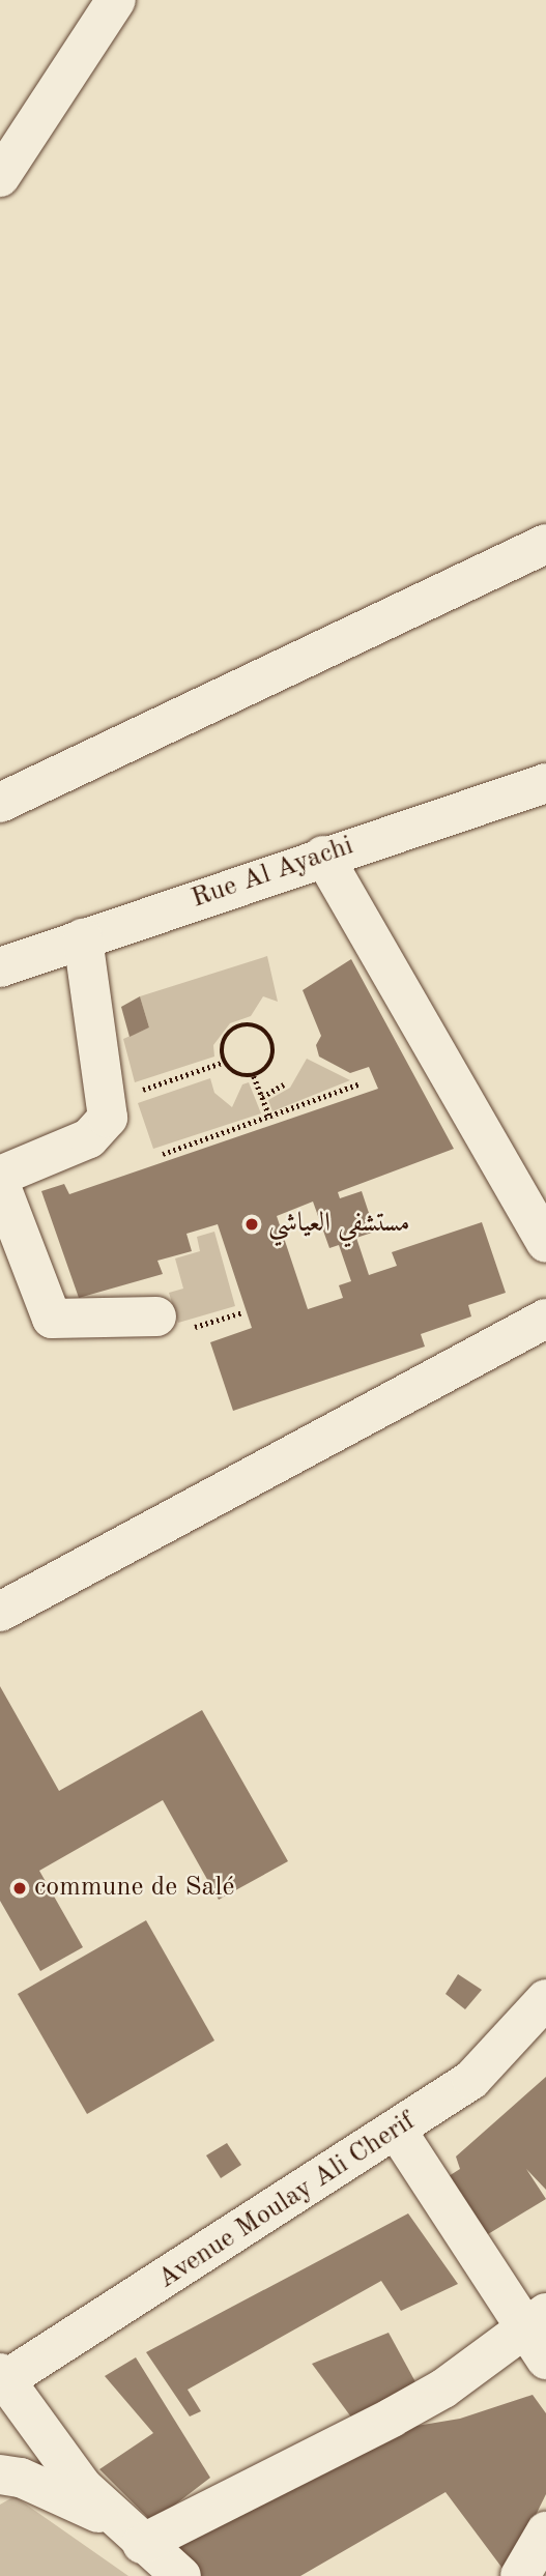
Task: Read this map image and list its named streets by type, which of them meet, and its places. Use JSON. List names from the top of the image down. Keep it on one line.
{"streets":{"street":["Rue Al Ayachi","Avenue Moulay Ali Cherif"]},"places":["مستشفي العياشي","commune de Salé"]}
